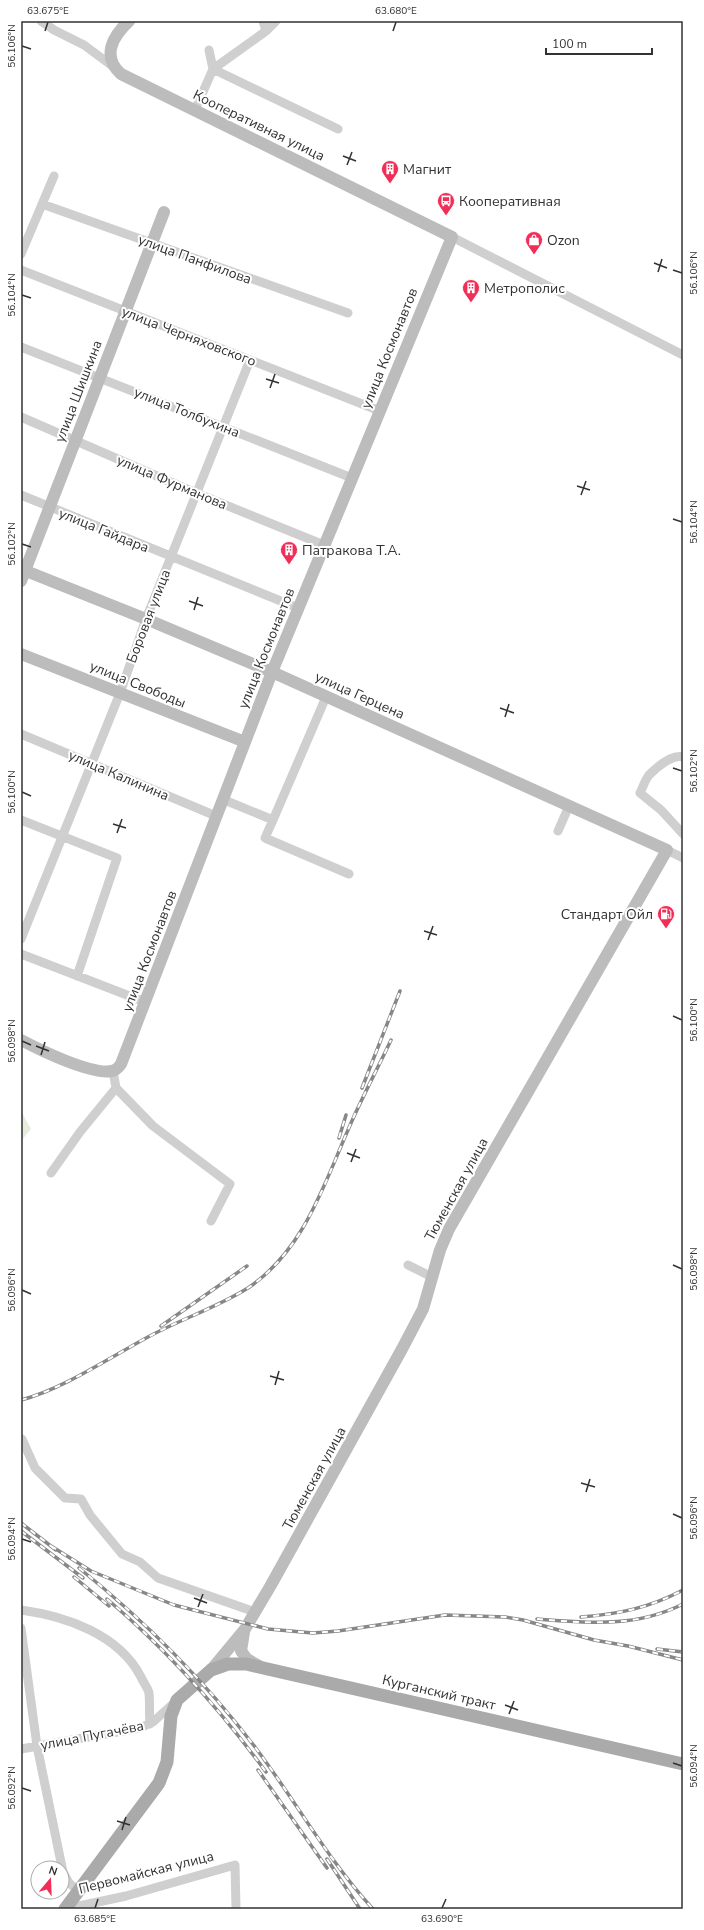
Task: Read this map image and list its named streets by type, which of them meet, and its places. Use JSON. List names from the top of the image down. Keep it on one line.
{"streets":{"main road":["Курганский тракт","Первомайская улица"],"street":["Кооперативная улица","улица Панфилова","улица Черняховского","улица Космонавтов","улица Шишкина","улица Толбухина","улица Фурманова","улица Гайдара","Боровая улица","улица Свободы","улица Герцена","улица Калинина","Тюменская улица","улица Пугачёва"]},"crossings":[["Кооперативная улица","улица Космонавтов"],["улица Панфилова","улица Шишкина"],["улица Черняховского","улица Космонавтов"],["улица Черняховского","улица Шишкина"],["улица Черняховского","Боровая улица"],["улица Космонавтов","улица Толбухина"],["улица Космонавтов","улица Фурманова"],["улица Космонавтов","улица Гайдара"],["улица Космонавтов","улица Свободы"],["улица Космонавтов","улица Герцена"],["улица Космонавтов","улица Калинина"],["улица Шишкина","улица Толбухина"],["улица Шишкина","улица Фурманова"],["улица Шишкина","улица Гайдара"],["улица Шишкина","улица Герцена"],["улица Толбухина","Боровая улица"],["улица Фурманова","Боровая улица"],["улица Гайдара","Боровая улица"],["Боровая улица","улица Свободы"],["Боровая улица","улица Герцена"],["Боровая улица","улица Калинина"],["улица Герцена","Тюменская улица"],["Тюменская улица","Курганский тракт"],["улица Пугачёва","Первомайская улица"]],"places":{"building":["Магнит","Метрополис","Патракова Т.А."],"bus stop":["Кооперативная"],"shop":["Ozon"],"fuel station":["Стандарт Ойл"]},"scale_bar":"100 m","north":"top","coordinates":["63.675°E","63.680°E","56.106°N","56.104°N","56.102°N","56.100°N","56.098°N","56.096°N","56.094°N","56.092°N","63.685°E","63.690°E"]}
